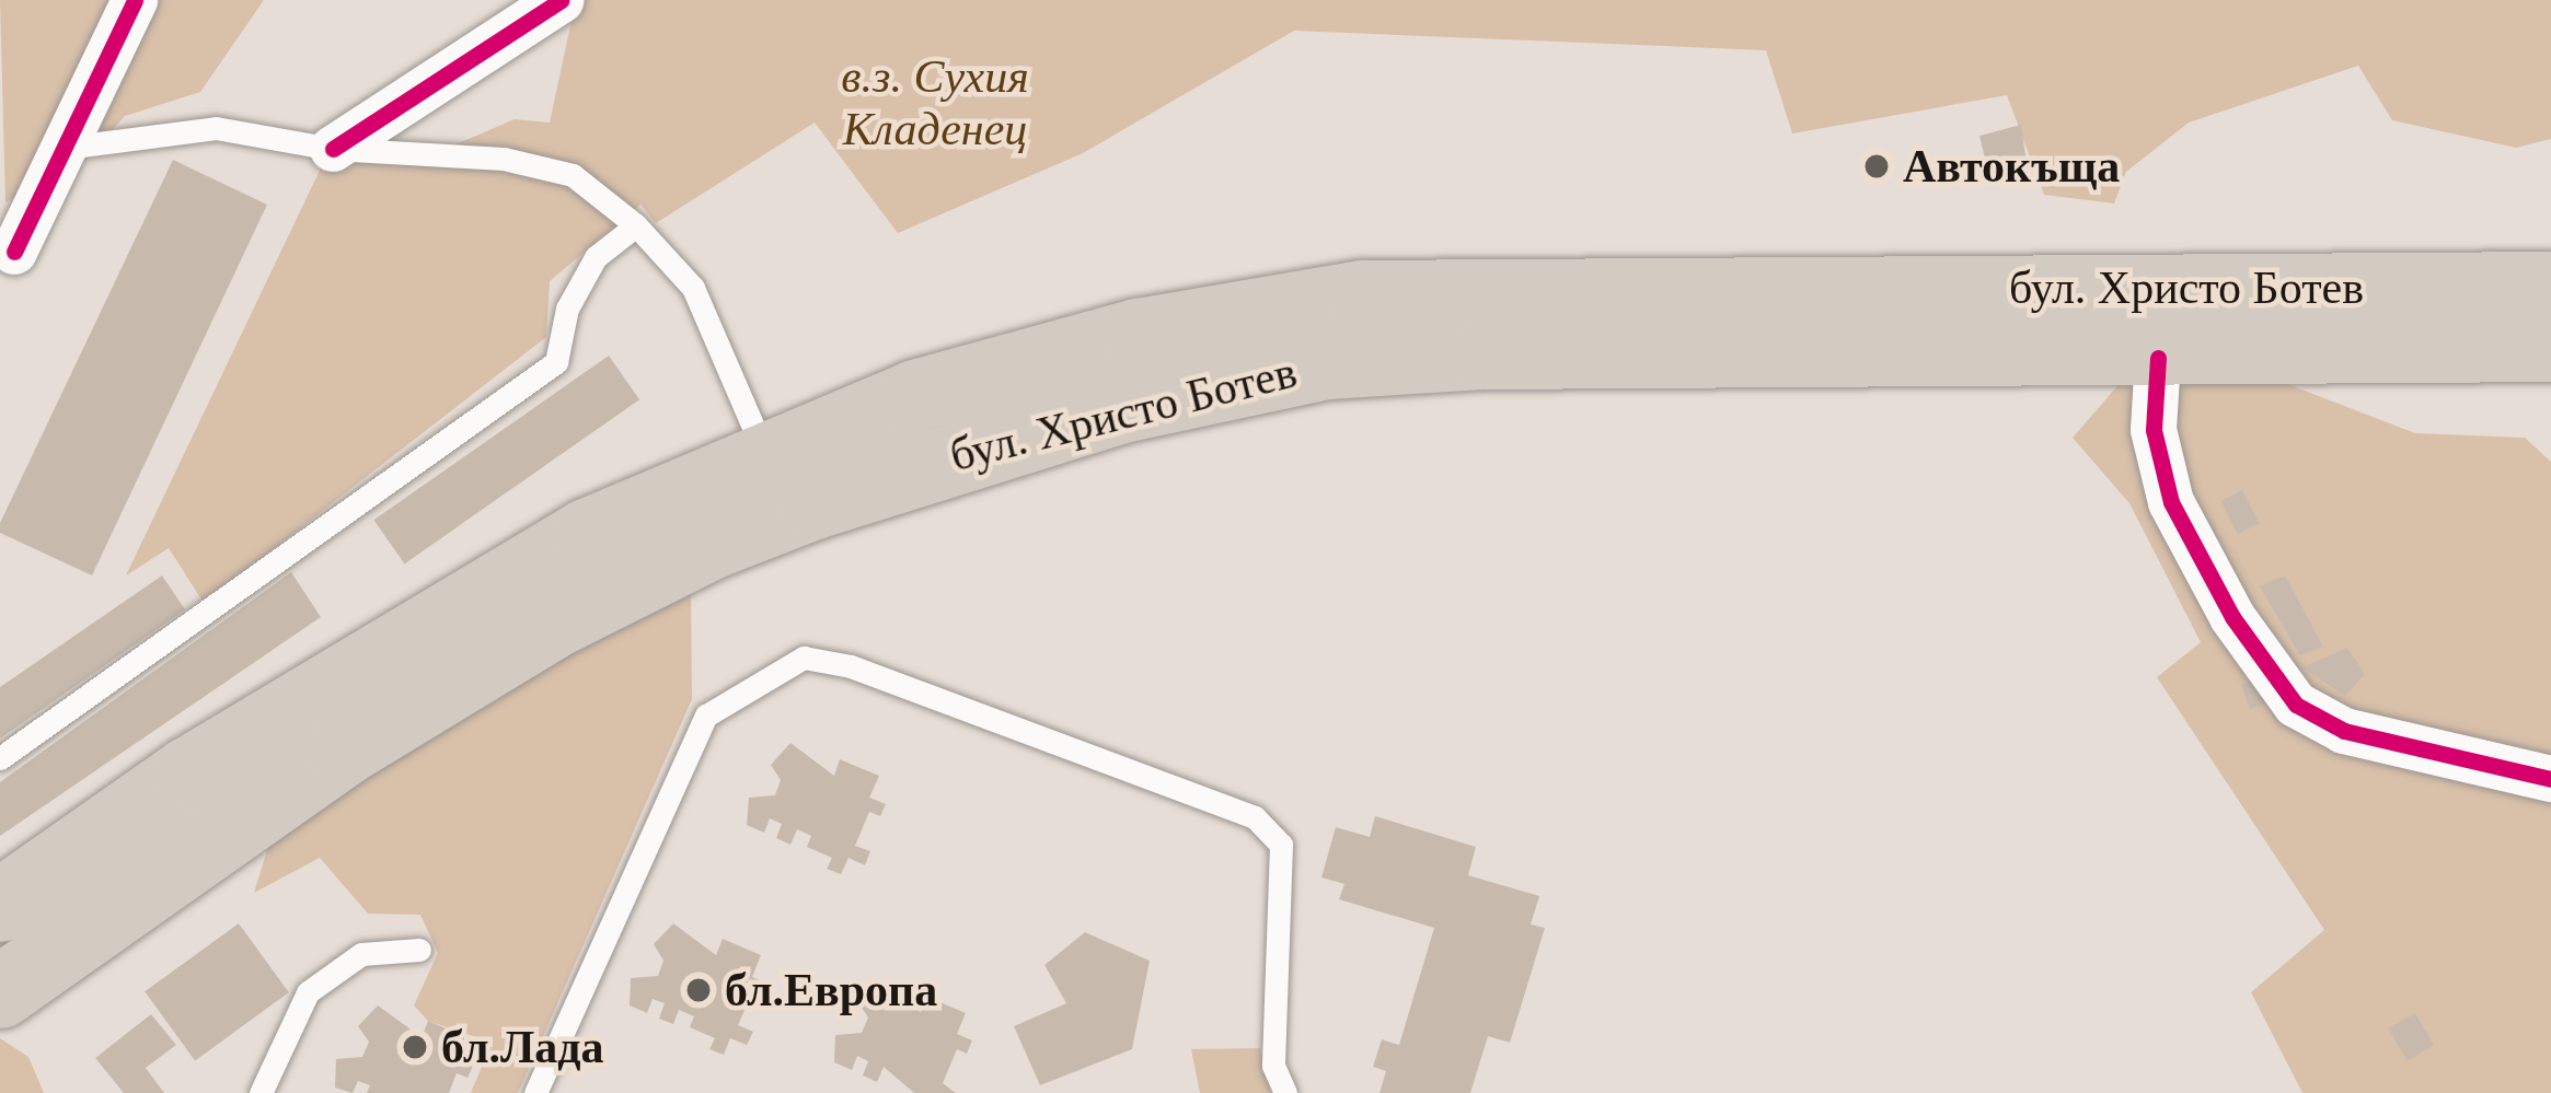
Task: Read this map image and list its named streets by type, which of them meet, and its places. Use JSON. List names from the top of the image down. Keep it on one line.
{"streets":{"highway":["бул. Христо Ботев"]},"parks":["в.з. Сухия Кладенец"],"places":["Автокъща","бл.Европа","бл.Лада"]}
